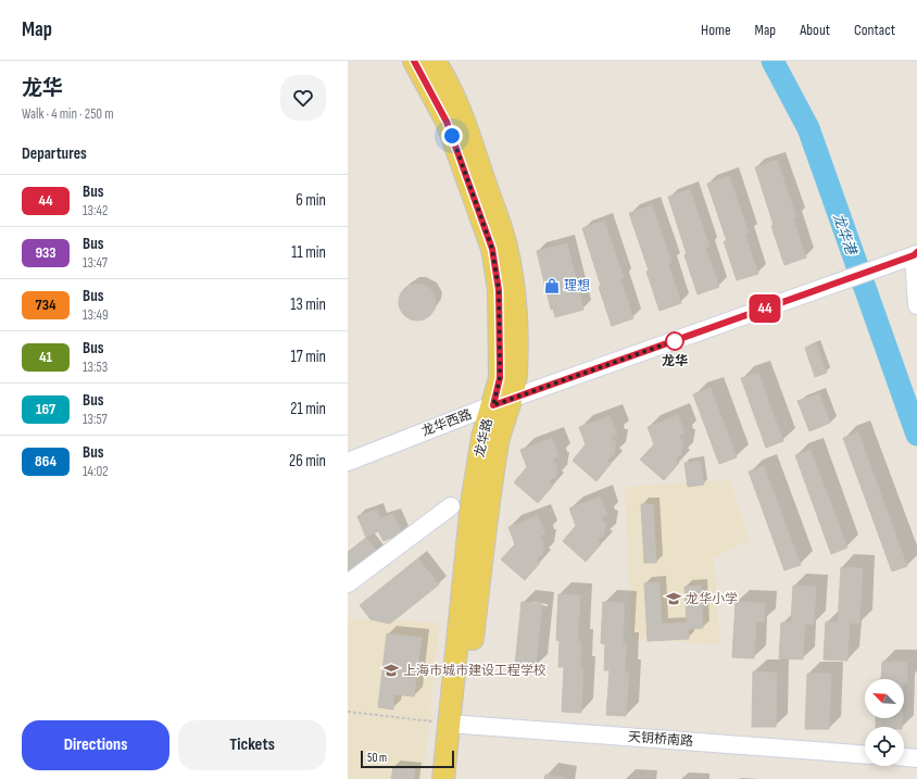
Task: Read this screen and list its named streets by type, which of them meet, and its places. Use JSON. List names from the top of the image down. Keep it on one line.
{"streets":{"main road":["龙华路"],"street":["龙华西路","天钥桥南路"]},"crossings":[["龙华西路","龙华路"],["龙华路","天钥桥南路"]],"water":["龙华港"],"places":{"shop":["理想"],"other":["龙华"],"school or university":["龙华小学","上海市城市建设工程学校"]},"lines":["bus line 44"],"scale_bar":"50 m","north":"top left","page":{"header":"Map","nav":["Home","Map","About","Contact"],"heading":[["龙华","Walk · 4 min · 250 m"],"Departures"],"on_map":"44","list":[{"mark":"44","name":"Bus","note":"13:42","value":"6 min"},{"mark":"933","name":"Bus","note":"13:47","value":"11 min"},{"mark":"734","name":"Bus","note":"13:49","value":"13 min"},{"mark":"41","name":"Bus","note":"13:53","value":"17 min"},{"mark":"167","name":"Bus","note":"13:57","value":"21 min"},{"mark":"864","name":"Bus","note":"14:02","value":"26 min"}],"buttons":["Directions","Tickets"],"scale":"50 m"}}
